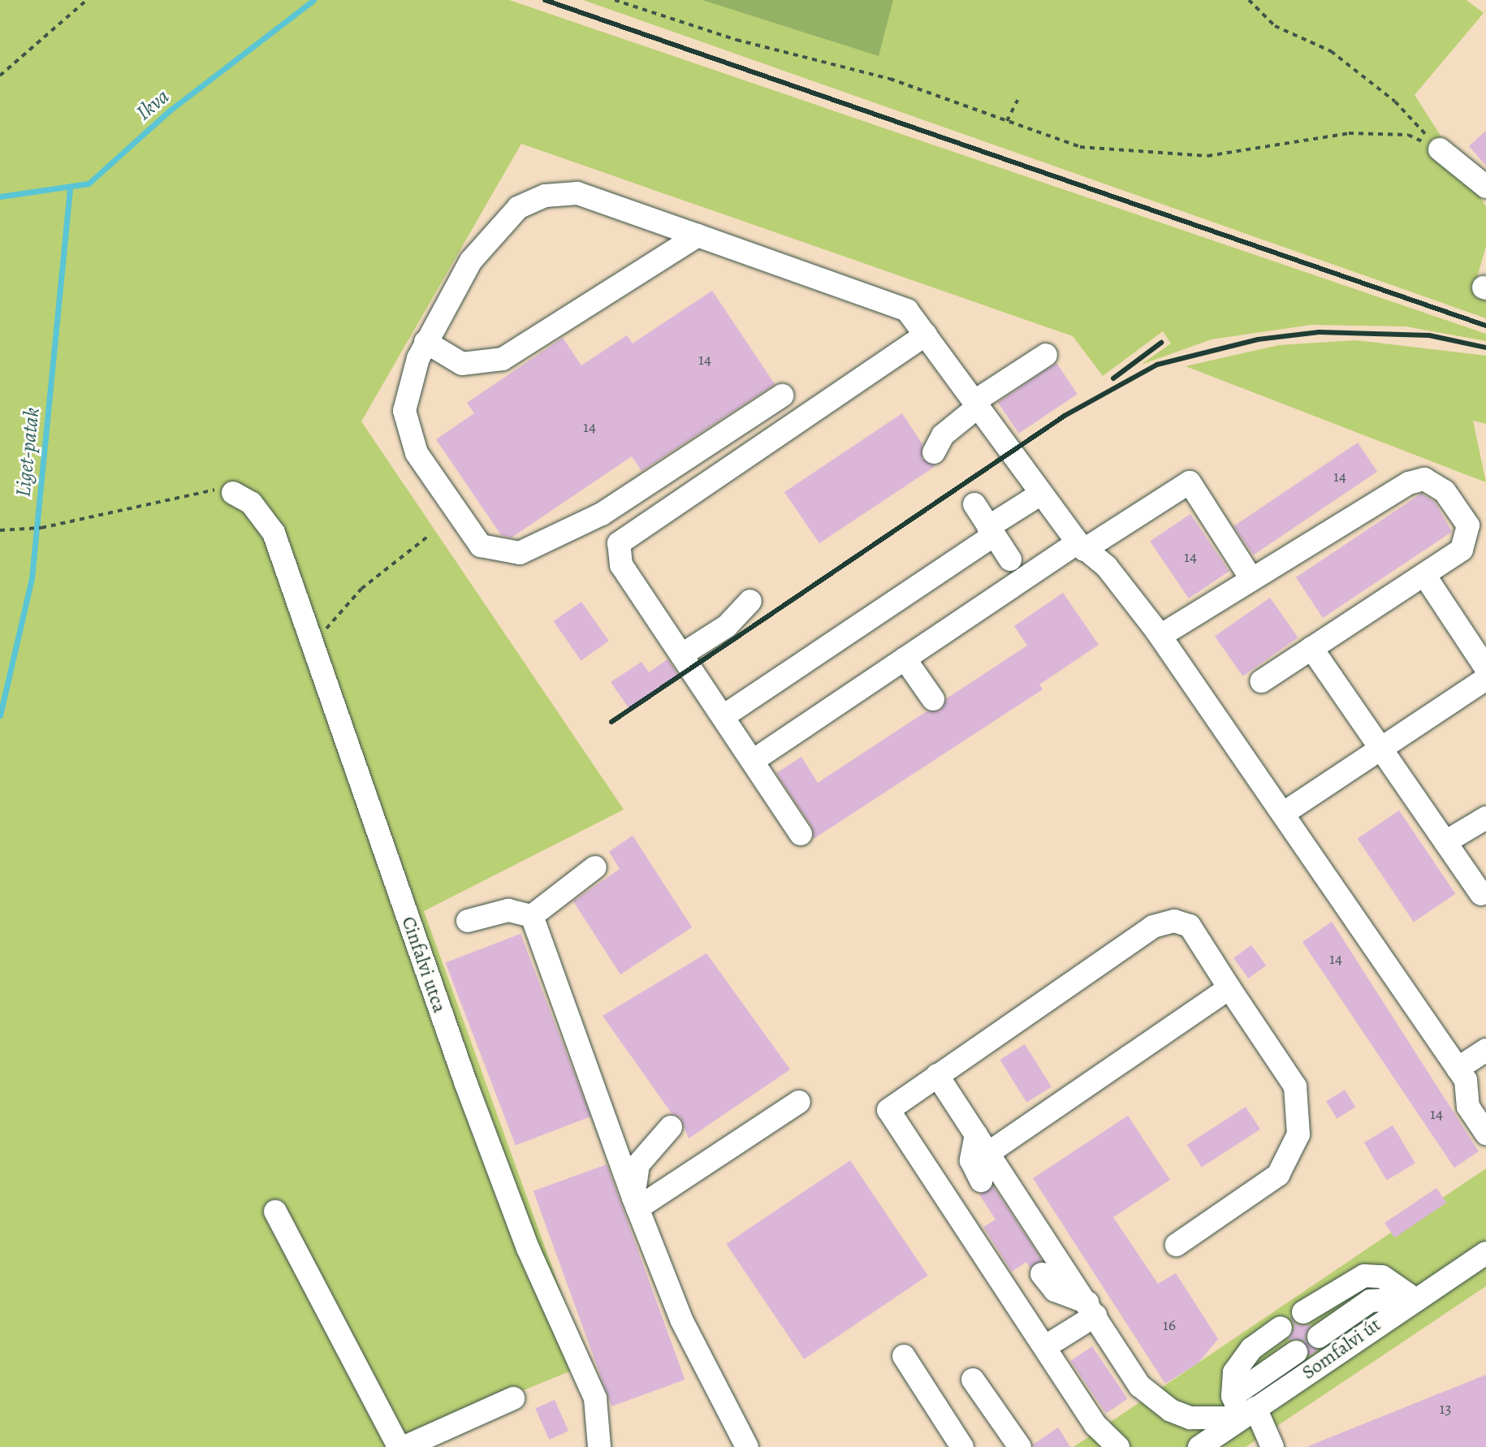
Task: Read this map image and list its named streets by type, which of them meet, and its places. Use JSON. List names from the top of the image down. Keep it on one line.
{"streets":{"street":["Cinfalvi utca","Somfalvi út"]},"water":["Ikva","Liget-patak"],"house_numbers":["14","14","14","14","14","14","16","13"]}
